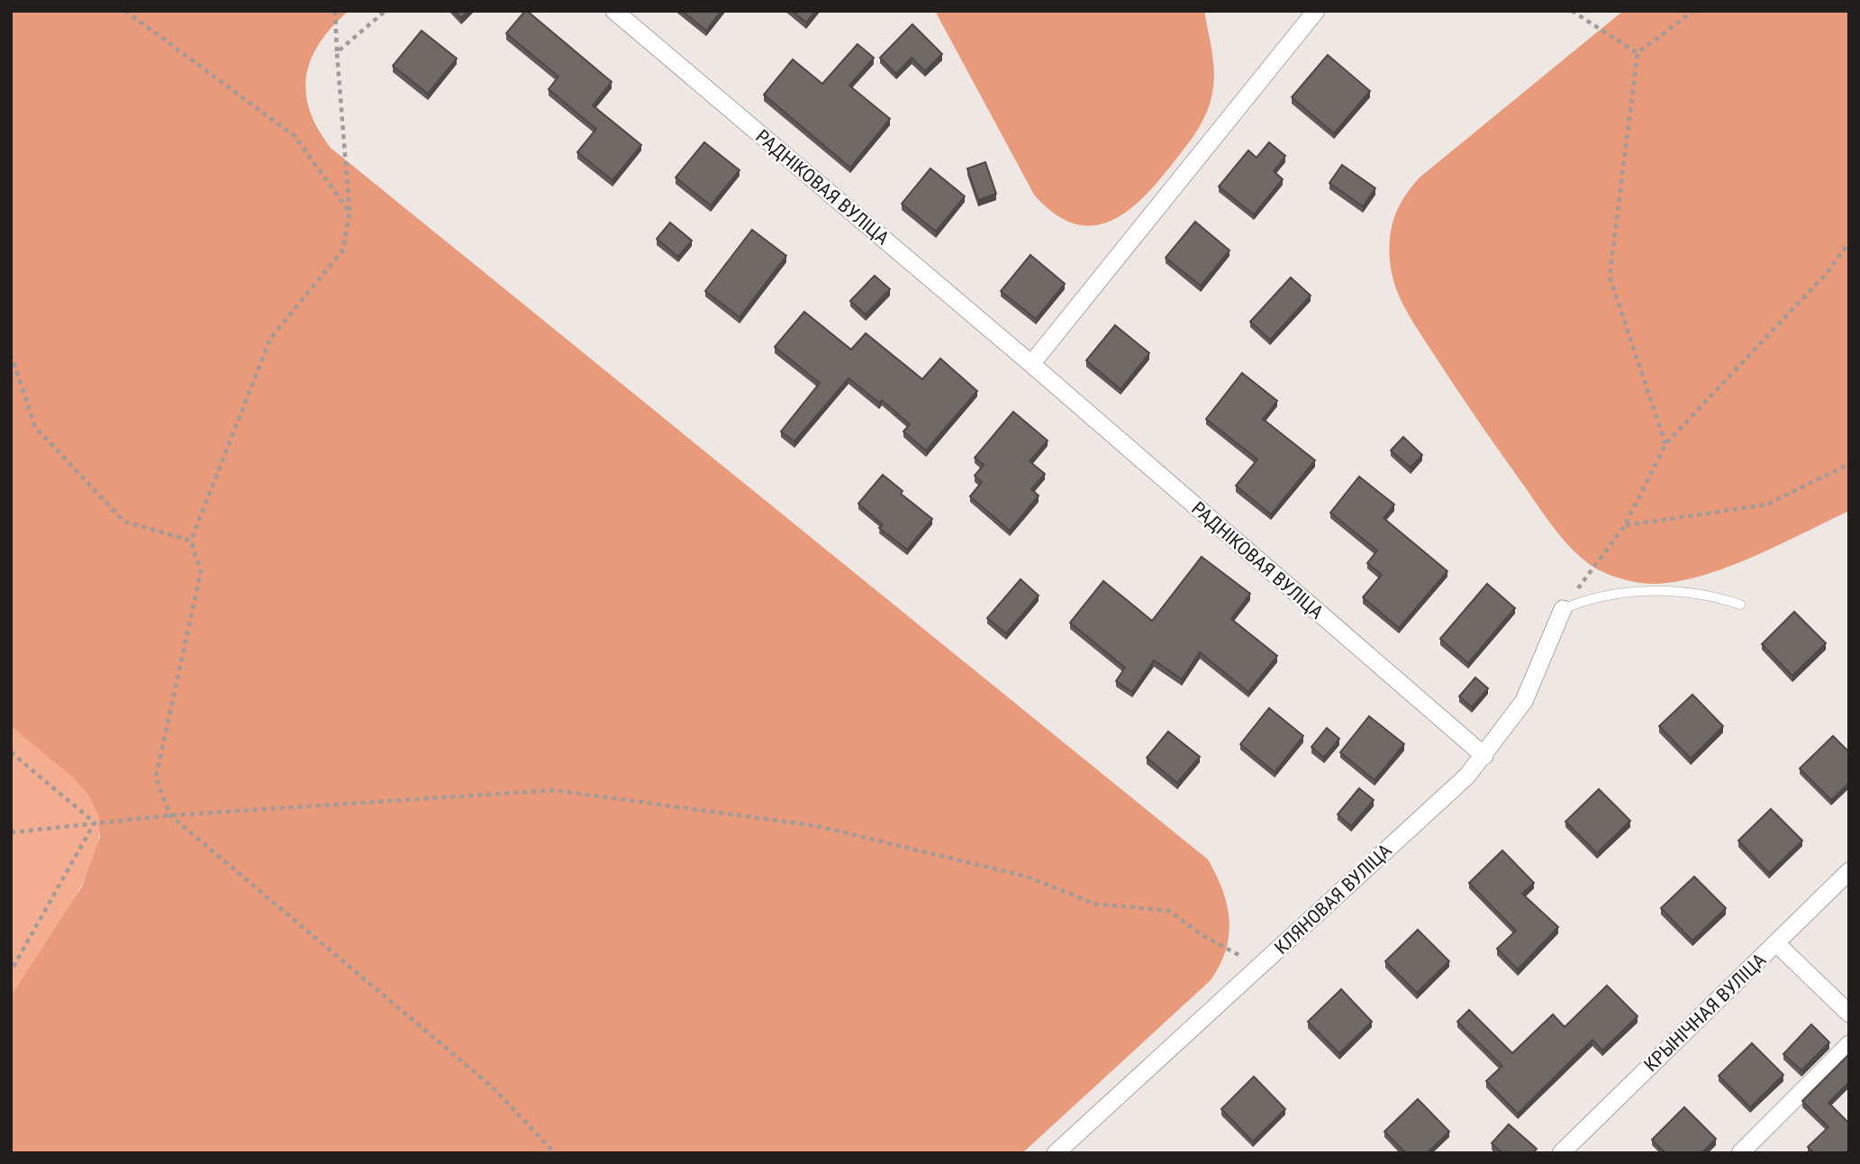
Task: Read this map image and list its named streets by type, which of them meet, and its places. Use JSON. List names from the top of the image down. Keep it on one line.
{"streets":{"street":["РАДНІКОВАЯ ВУЛІЦА","КЛЯНОВАЯ ВУЛІЦА","КРЫНІЧНАЯ ВУЛІЦА"]},"crossings":[["РАДНІКОВАЯ ВУЛІЦА","КЛЯНОВАЯ ВУЛІЦА"]]}
